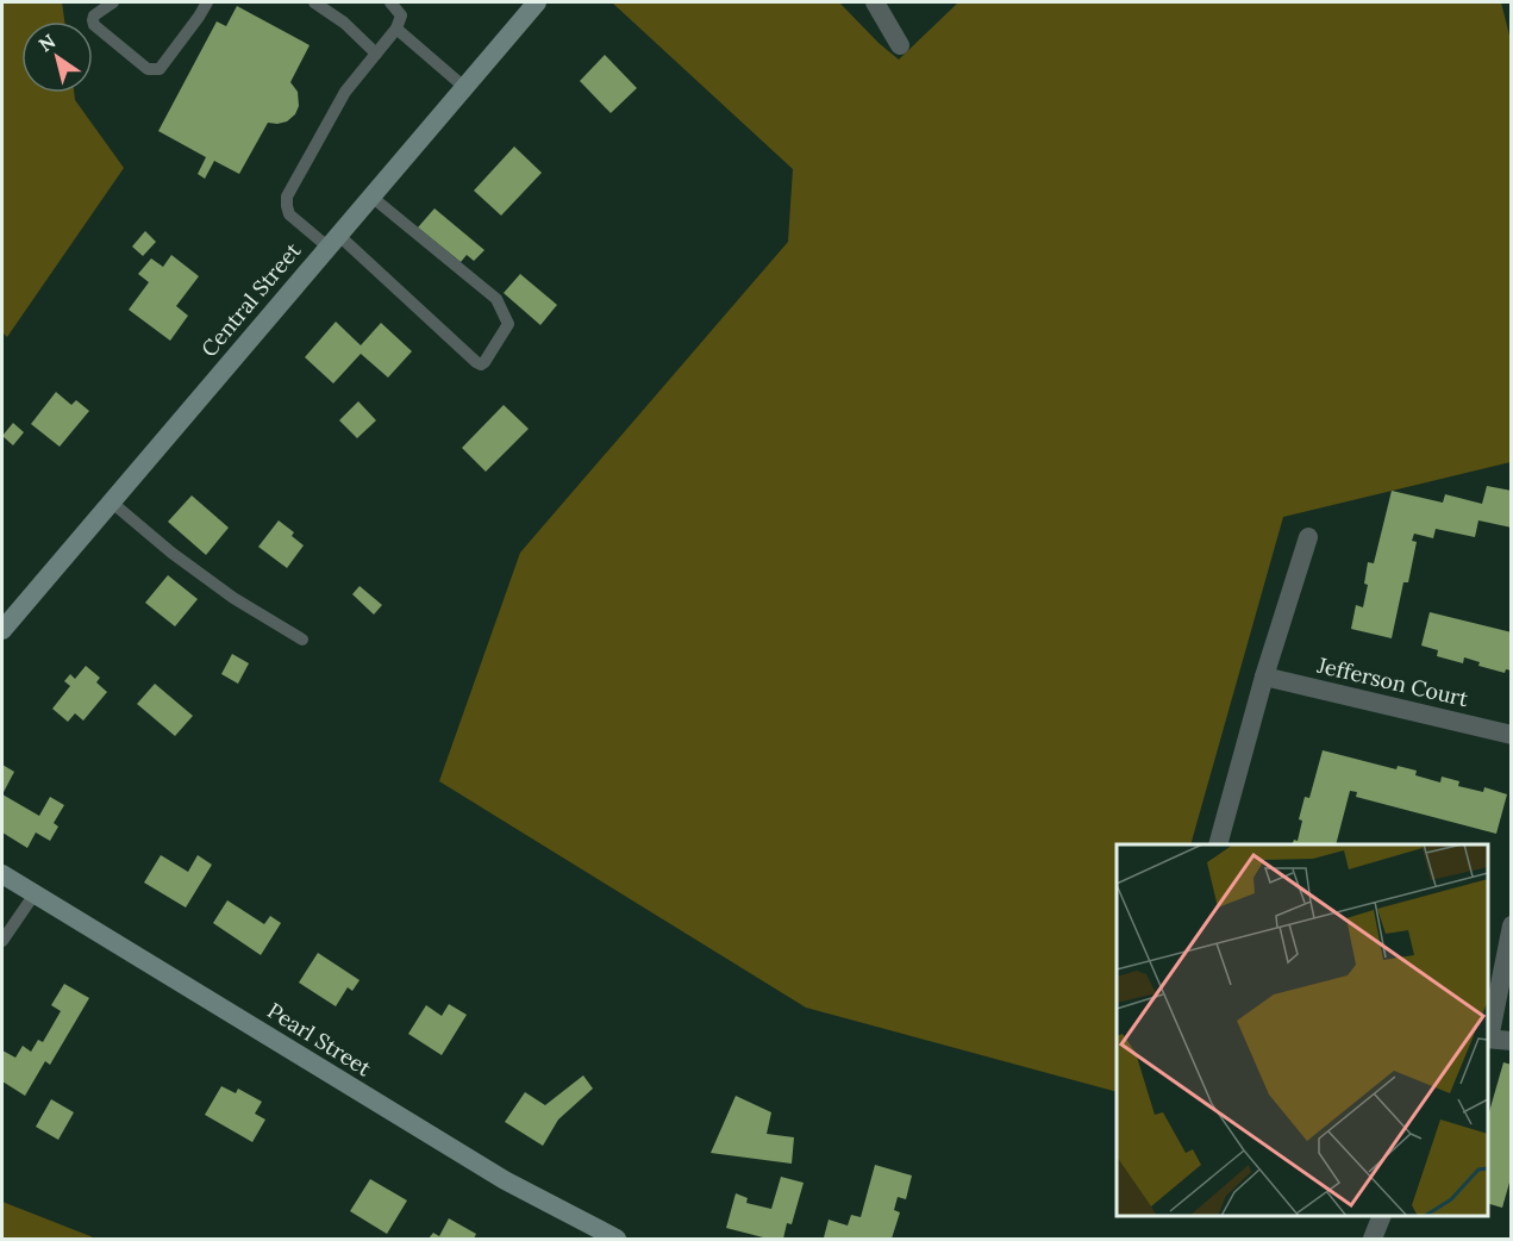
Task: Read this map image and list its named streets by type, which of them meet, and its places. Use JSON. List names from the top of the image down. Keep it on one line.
{"streets":{"main road":["Central Street","Pearl Street"],"street":["Jefferson Court"]},"north":"top left"}
